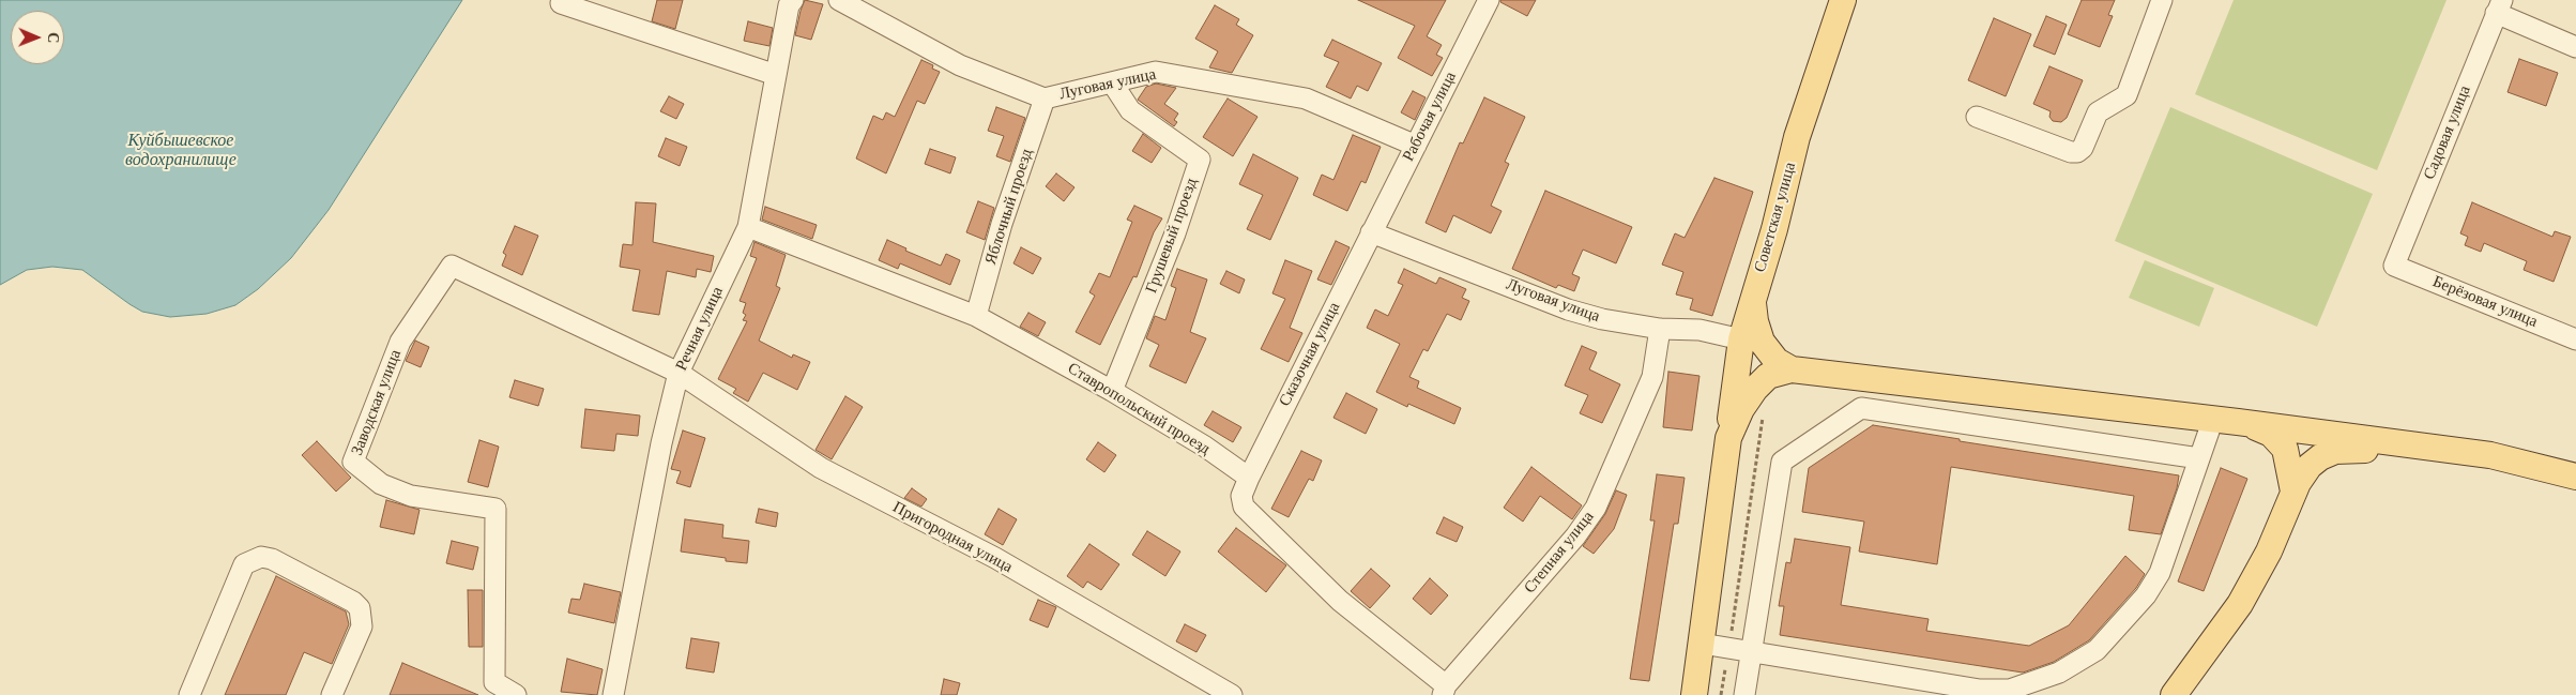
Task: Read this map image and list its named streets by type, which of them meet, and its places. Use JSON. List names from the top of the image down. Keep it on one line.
{"streets":{"main road":["Советская улица"],"street":["Луговая улица","Рабочая улица","Садовая улица","Яблочный проезд","Грушевый проезд","Берёзовая улица","Речная улица","Сказочная улица","Заводская улица","Ставропольский проезд","Пригородная улица","Степная улица"]},"crossings":[["Луговая улица","Рабочая улица"],["Луговая улица","Яблочный проезд"],["Луговая улица","Советская улица"],["Луговая улица","Грушевый проезд"],["Луговая улица","Сказочная улица"],["Луговая улица","Степная улица"],["Рабочая улица","Сказочная улица"],["Садовая улица","Берёзовая улица"],["Яблочный проезд","Ставропольский проезд"],["Грушевый проезд","Ставропольский проезд"],["Речная улица","Ставропольский проезд"],["Речная улица","Пригородная улица"],["Сказочная улица","Ставропольский проезд"],["Заводская улица","Пригородная улица"]],"water":["Куйбышевское водохранилище"],"north":"right"}
